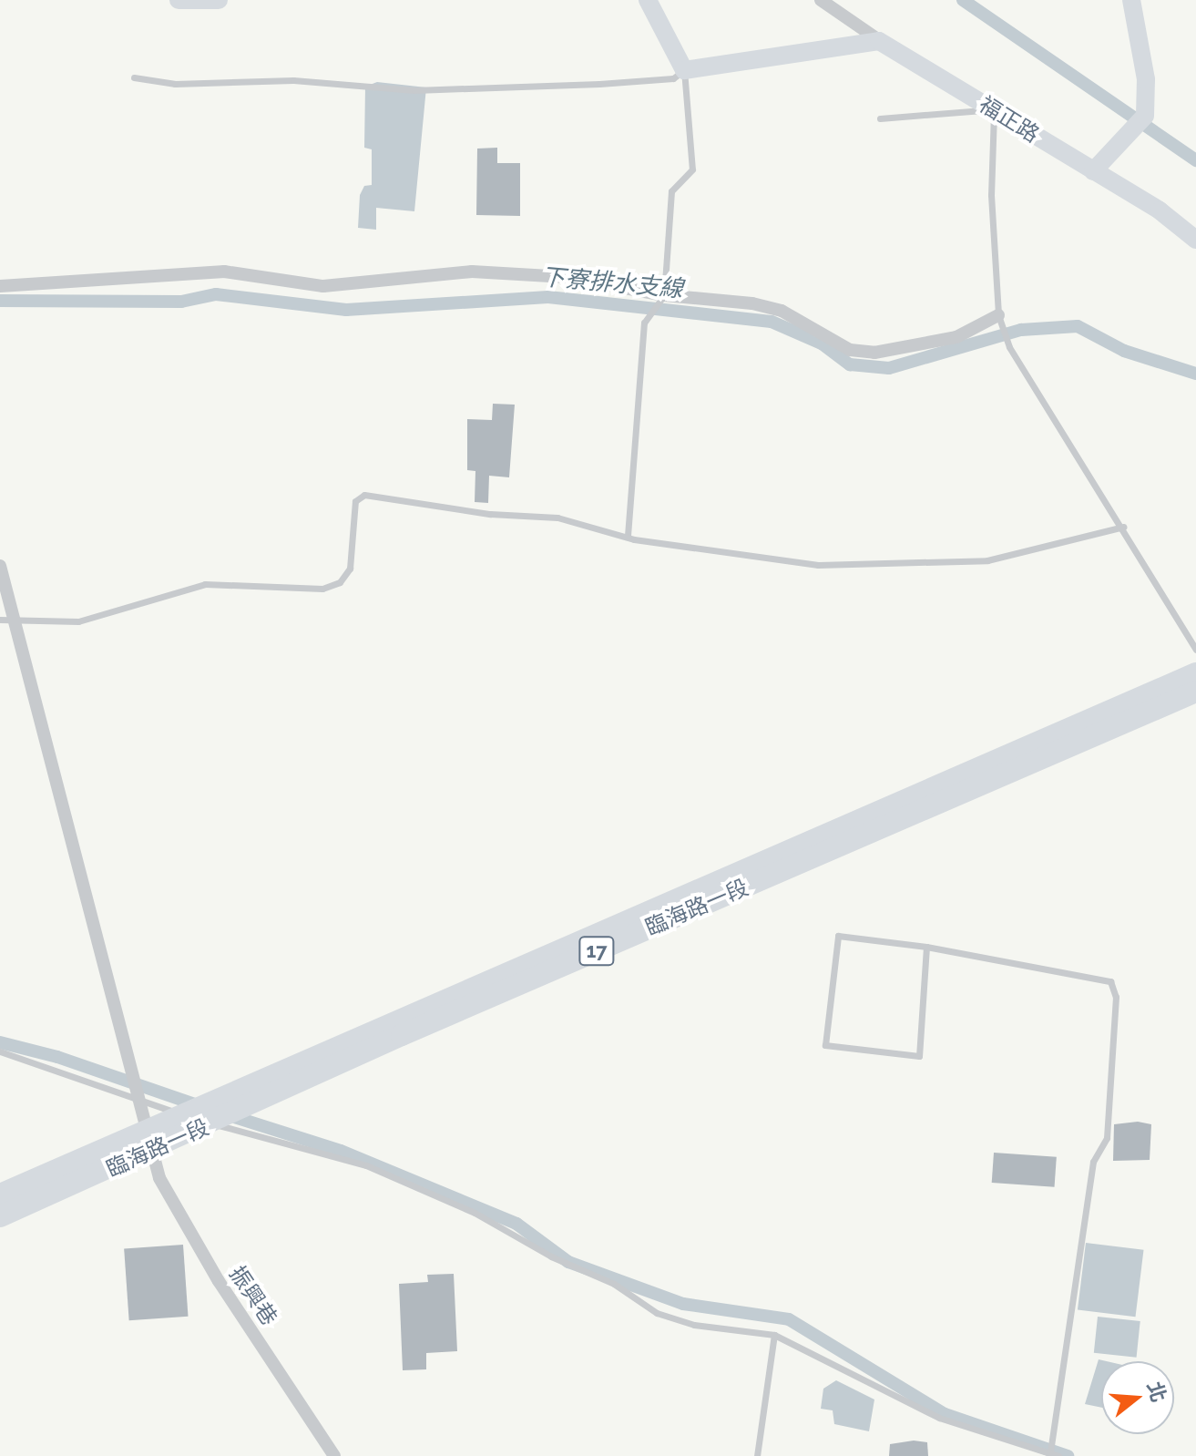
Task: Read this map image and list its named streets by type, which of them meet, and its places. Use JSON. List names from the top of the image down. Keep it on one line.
{"streets":{"main road":["臨海路一段","17"],"street":["福正路","振興巷"]},"crossings":[["臨海路一段","振興巷"]],"water":["下寮排水支線"],"north":"right"}
